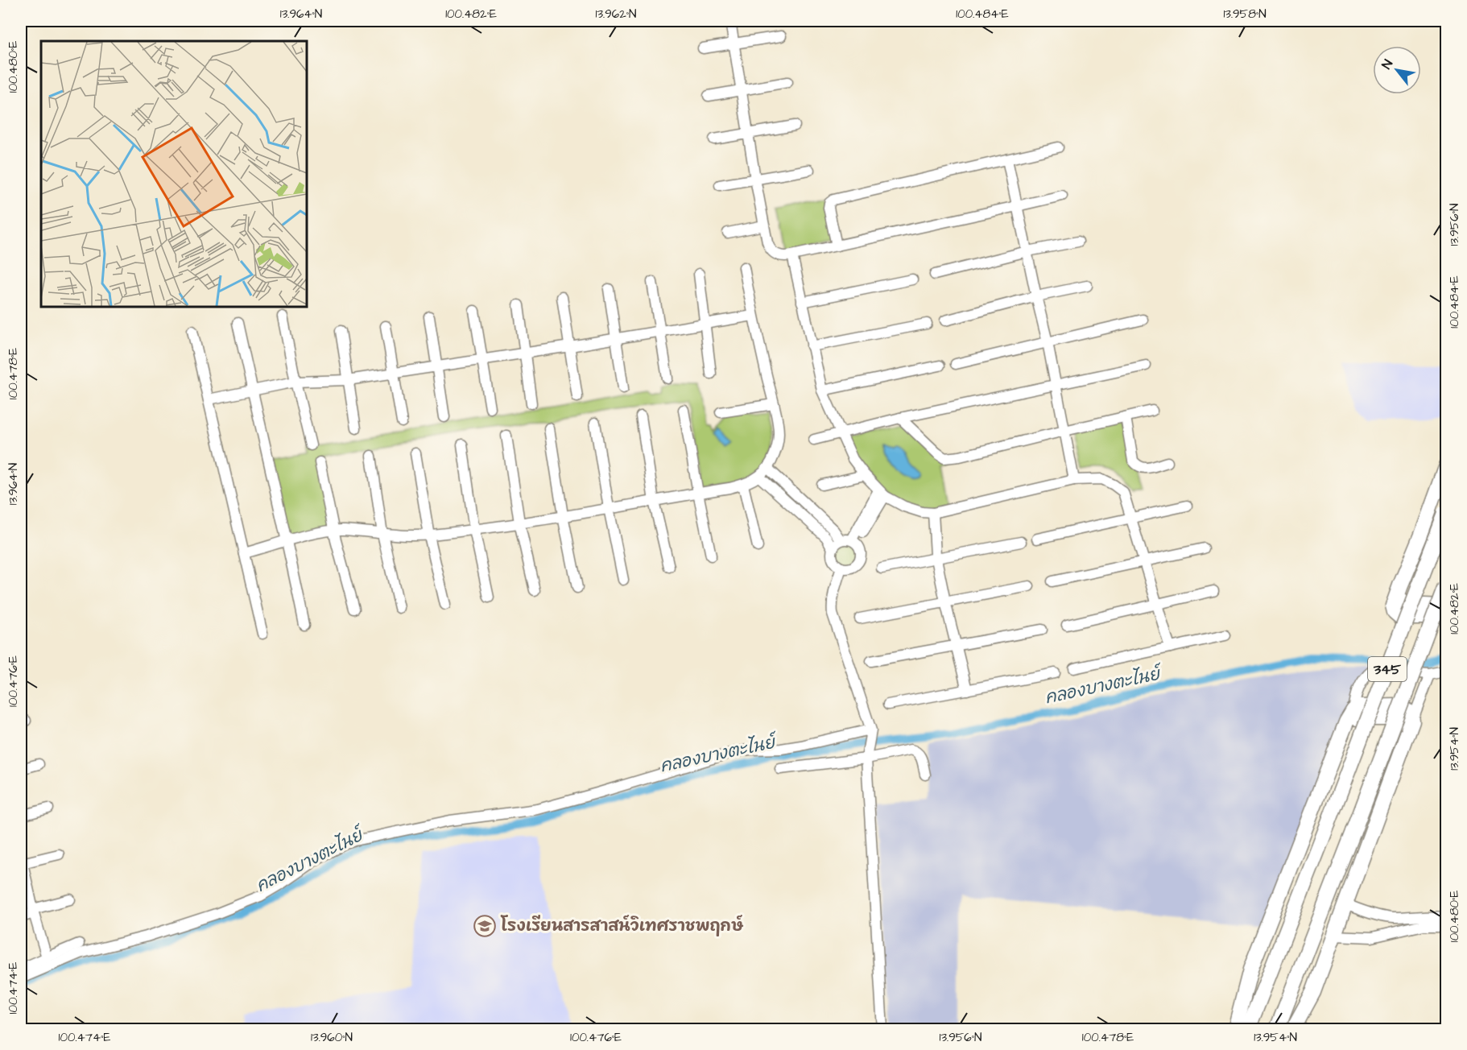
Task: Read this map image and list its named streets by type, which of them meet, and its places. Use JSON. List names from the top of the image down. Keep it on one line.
{"streets":{"main road":["345"]},"water":["คลองบางตะไนย์"],"places":{"school or university":["โรงเรียนสารสาสน์วิเทศราชพฤกษ์"]},"north":"top left","coordinates":["13.964°N","100.482°E","13.962°N","100.484°E","13.958°N","100.480°E","13.956°N","100.478°E","100.476°E","13.954°N","100.474°E","13.960°N"]}
